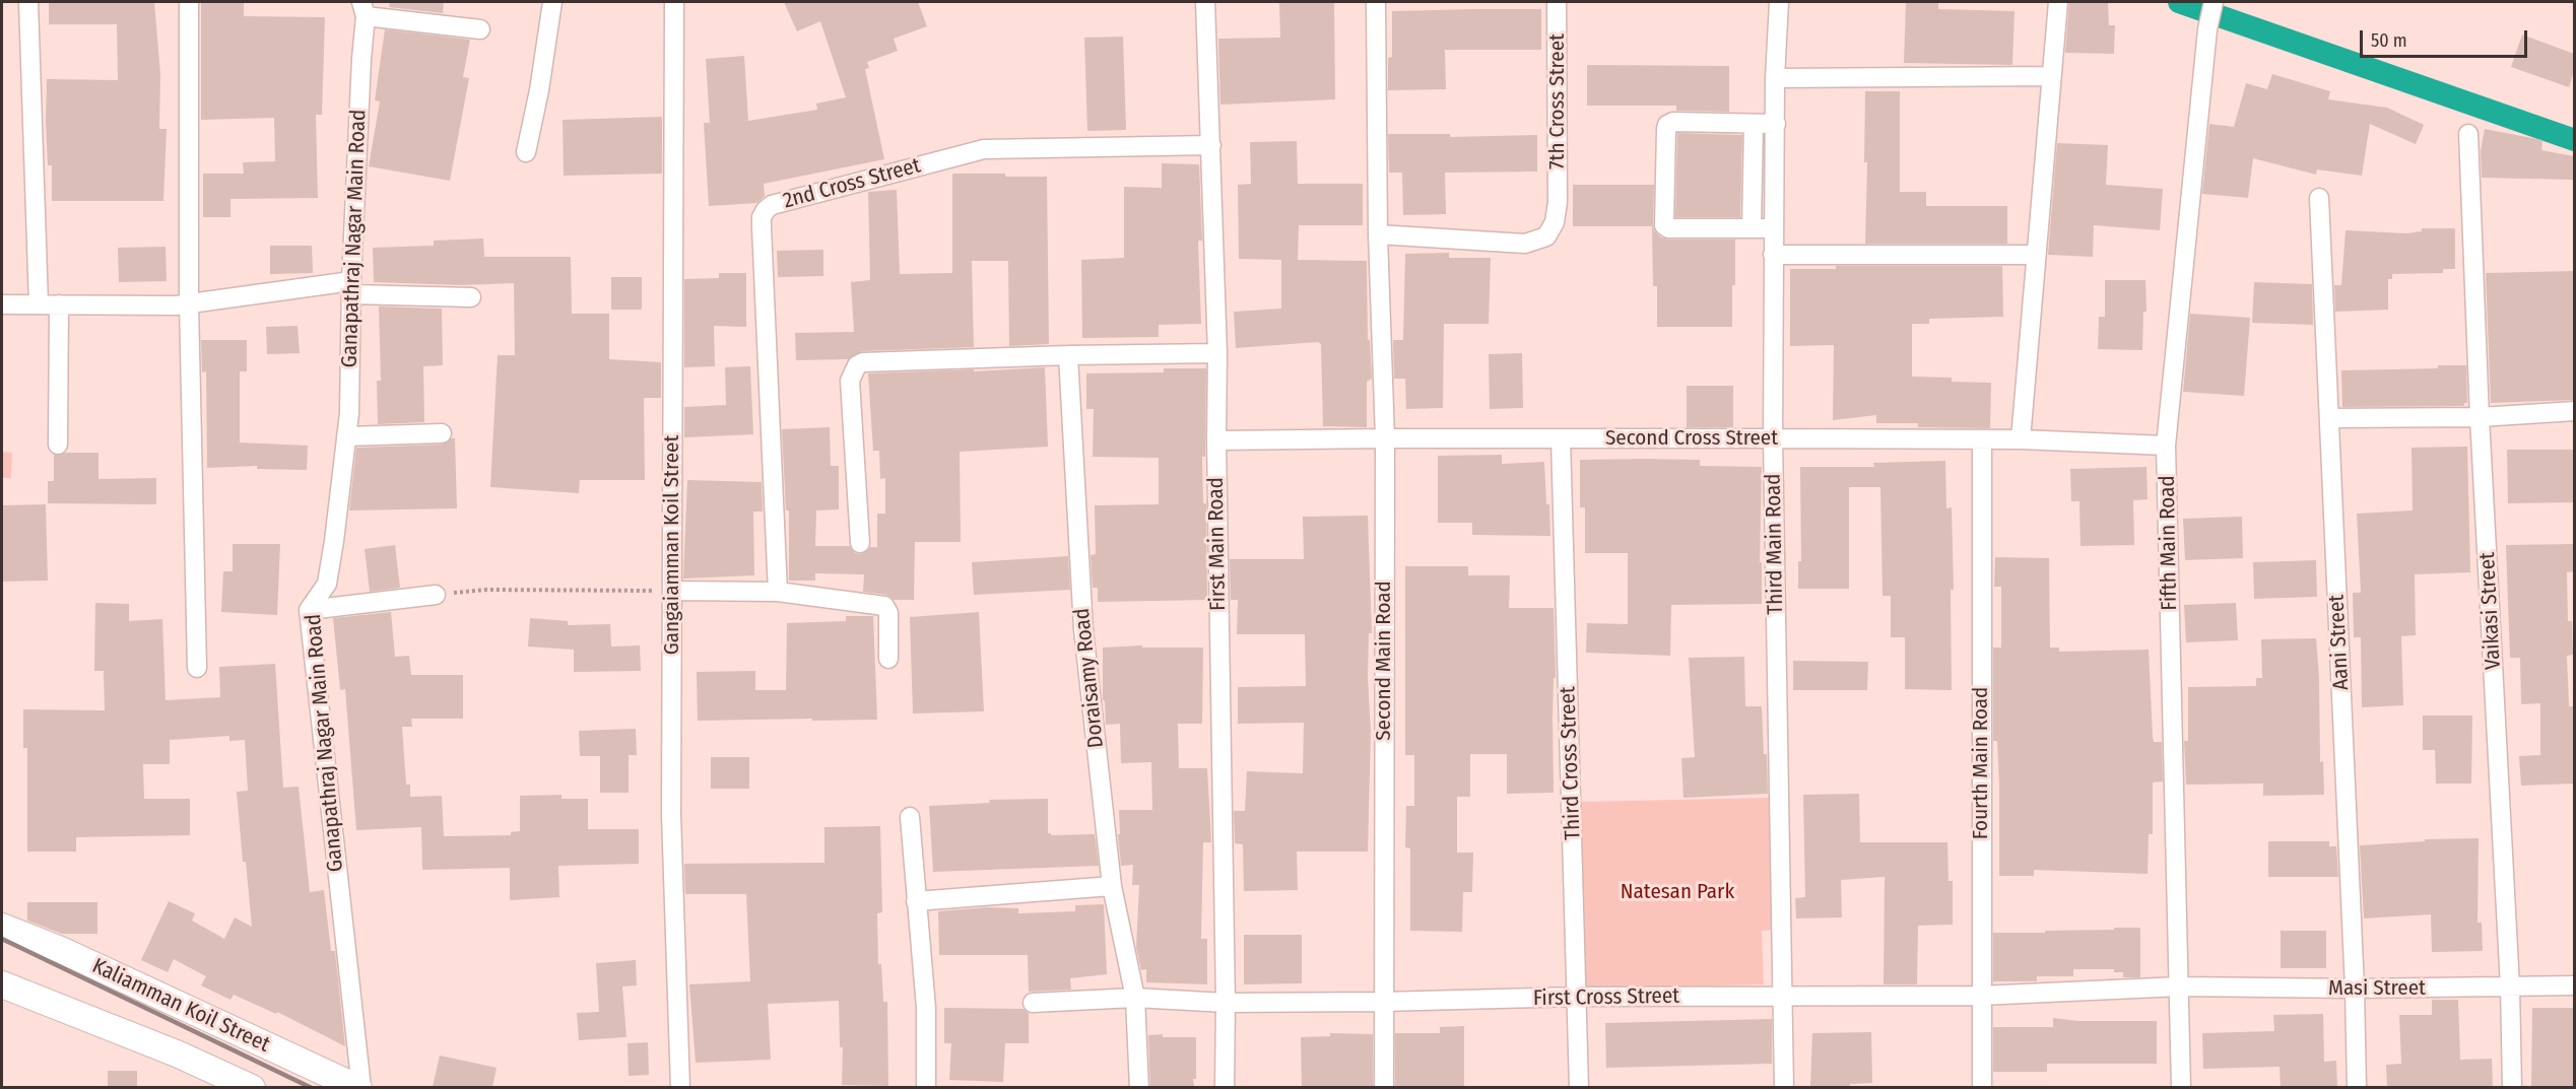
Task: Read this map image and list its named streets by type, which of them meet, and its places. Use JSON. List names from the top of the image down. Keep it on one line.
{"streets":{"main road":["Kaliamman Koil Street"],"street":["7th Cross Street","2nd Cross Street","Ganapathraj Nagar Main Road","Second Cross Street","Fifth Main Road","First Main Road","Third Main Road","Gangaiamman Koil Street","Vaikasi Street","Aani Street","Second Main Road","Doraisamy Road","Third Cross Street","Fourth Main Road","Masi Street","First Cross Street"]},"crossings":[["7th Cross Street","Second Main Road"],["2nd Cross Street","First Main Road"],["Ganapathraj Nagar Main Road","Kaliamman Koil Street"],["Second Cross Street","Fifth Main Road"],["Second Cross Street","First Main Road"],["Second Cross Street","Third Main Road"],["Second Cross Street","Second Main Road"],["Second Cross Street","Third Cross Street"],["Second Cross Street","Fourth Main Road"],["Fifth Main Road","Masi Street"],["Fifth Main Road","First Cross Street"],["First Main Road","First Cross Street"],["Third Main Road","First Cross Street"],["Vaikasi Street","Masi Street"],["Aani Street","Masi Street"],["Second Main Road","First Cross Street"],["Doraisamy Road","First Cross Street"],["Third Cross Street","First Cross Street"],["Fourth Main Road","First Cross Street"],["Masi Street","First Cross Street"]],"parks":["Natesan Park"],"scale_bar":"50 m"}
